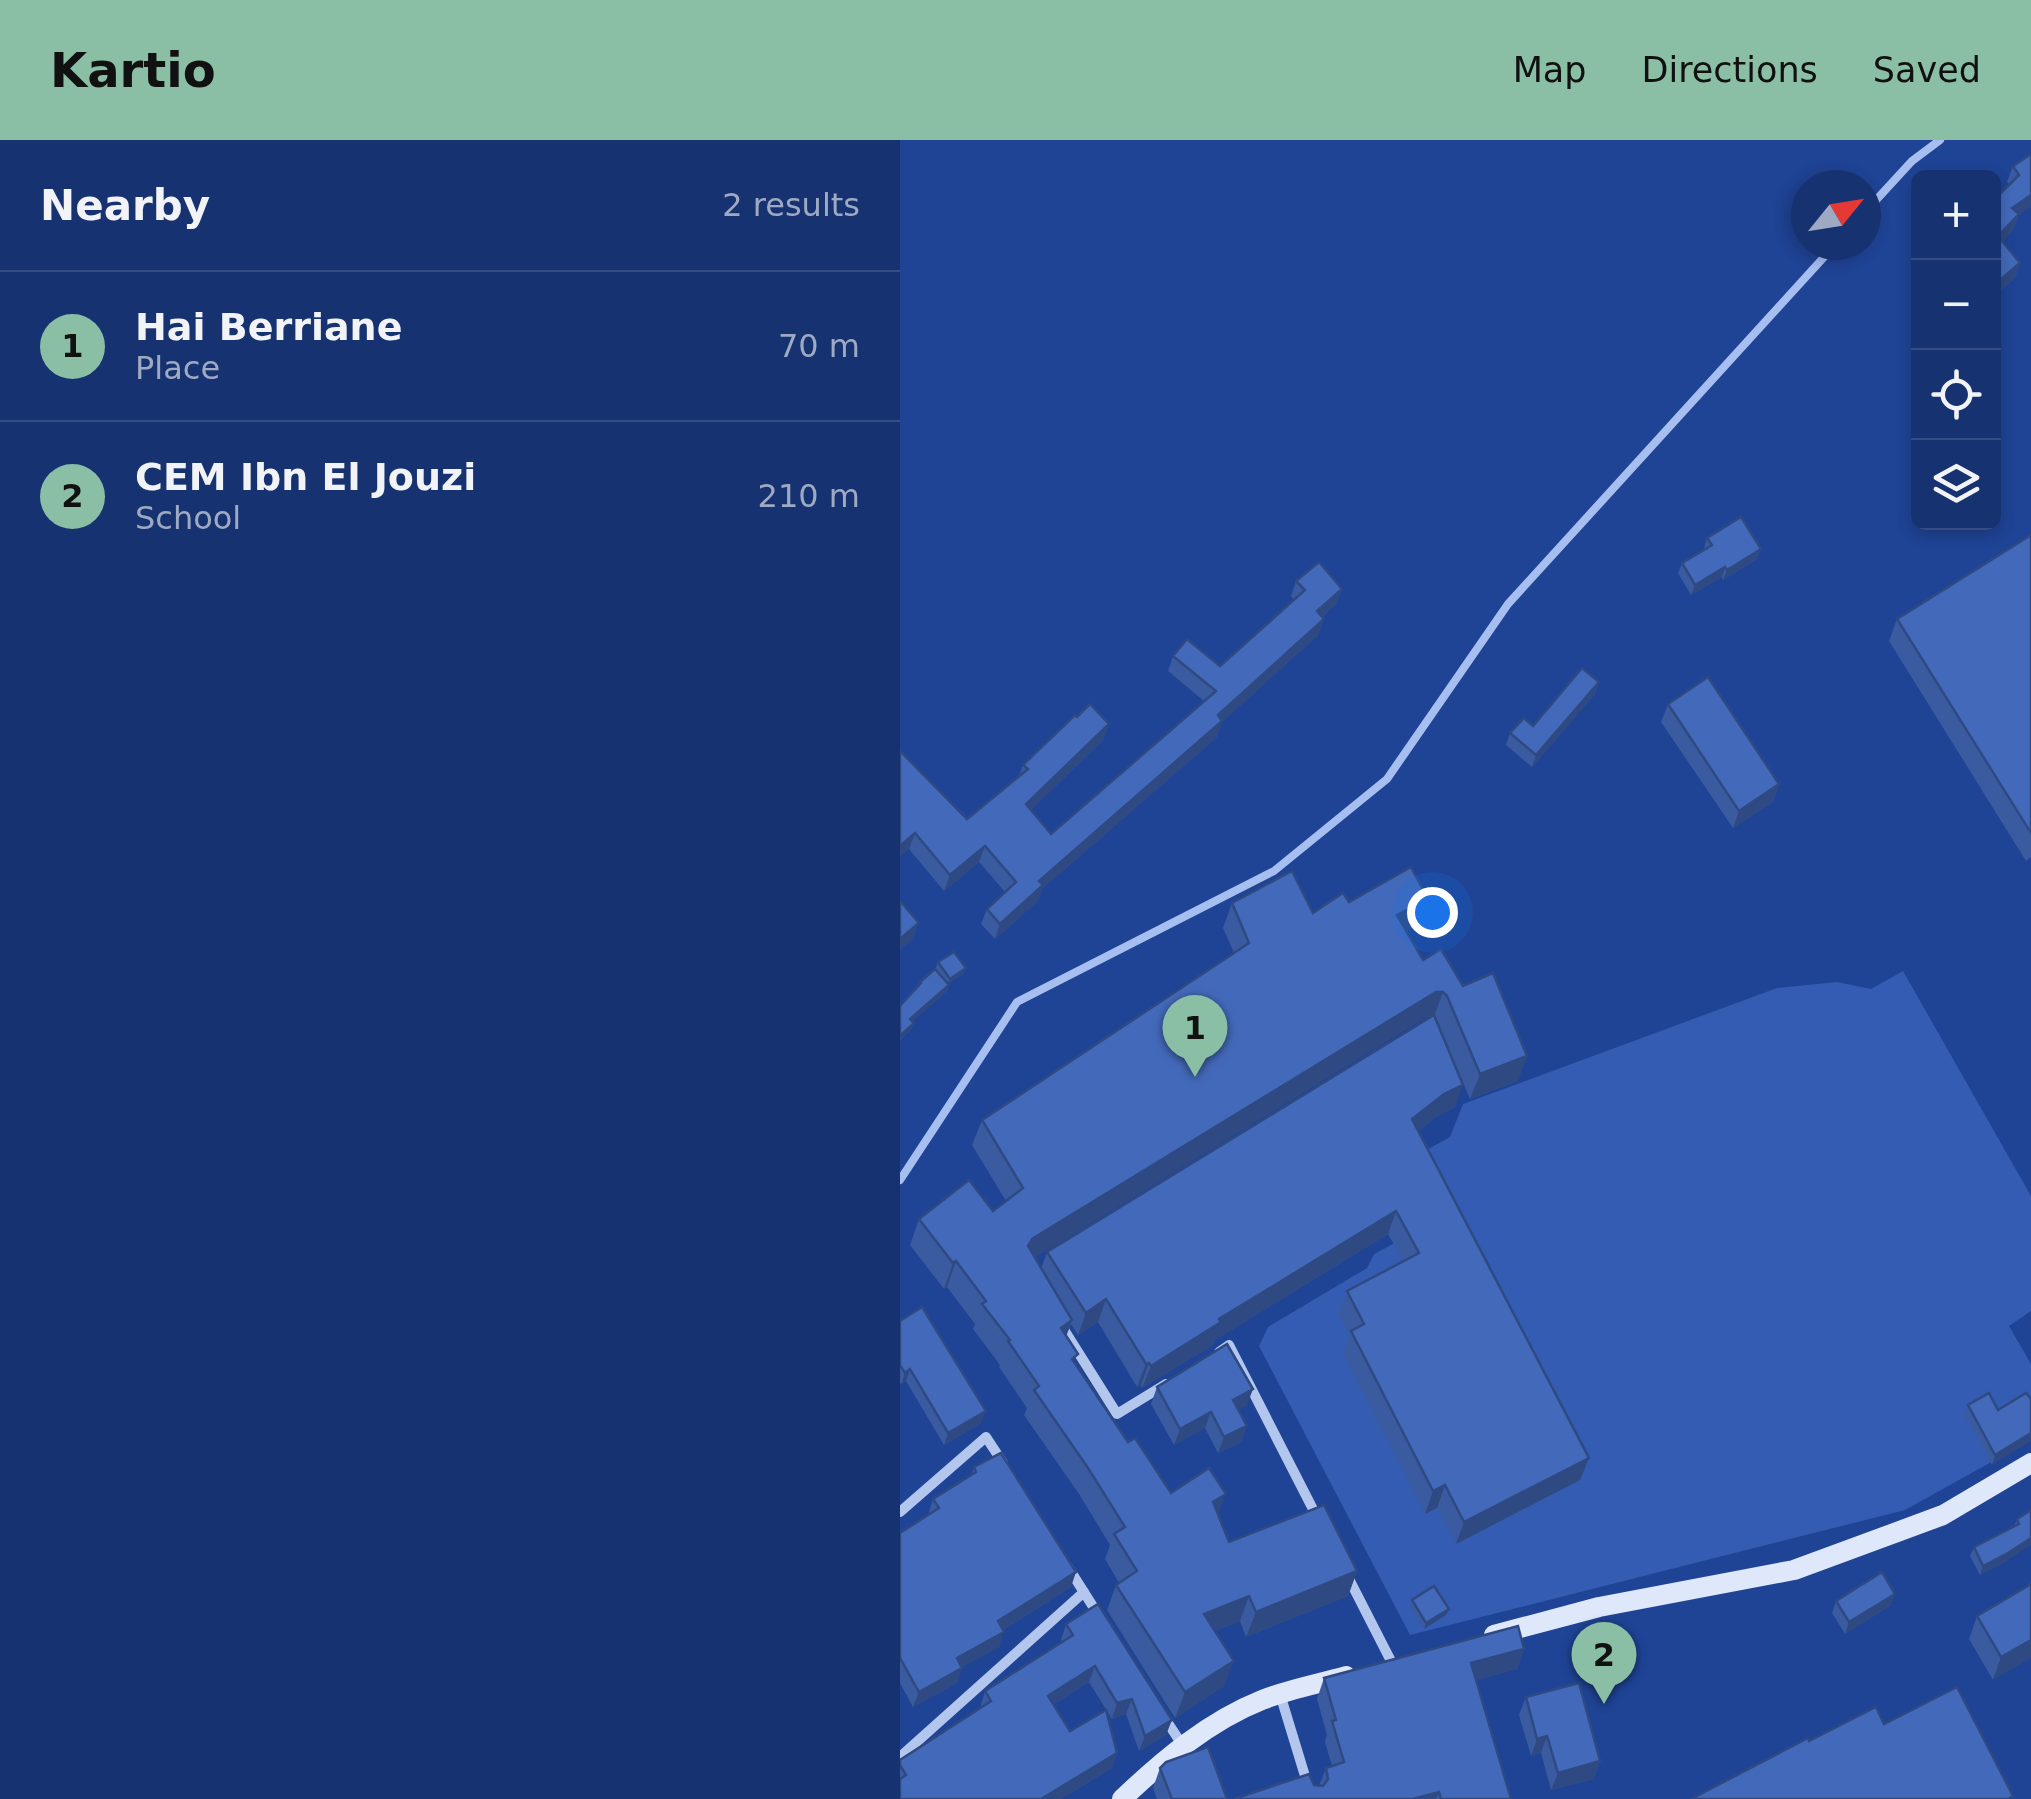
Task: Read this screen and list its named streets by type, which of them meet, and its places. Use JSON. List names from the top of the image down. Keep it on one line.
{"north":"top right","page":{"header":"Kartio","nav":["Map","Directions","Saved"],"heading":["Nearby","2 results"],"map_buttons":["+","−"],"list":[{"mark":"1","name":"Hai Berriane","note":"Place","value":"70 m"},{"mark":"2","name":"CEM Ibn El Jouzi","note":"School","value":"210 m"}],"pins":["1","2"]}}
